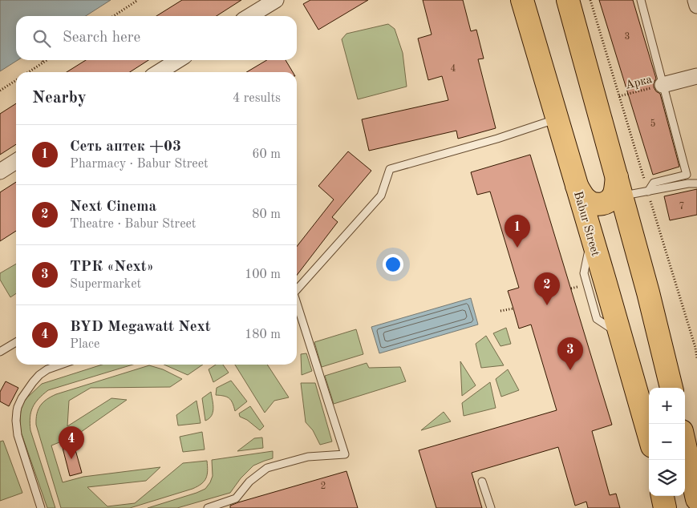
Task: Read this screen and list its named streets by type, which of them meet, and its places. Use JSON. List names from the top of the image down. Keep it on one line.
{"streets":{"main road":["Babur Street"],"path":["Арка"]},"house_numbers":["3","4","5","7","2"],"page":{"search":"Search here","heading":["Nearby","4 results"],"list":[{"mark":"1","name":"Сеть аптек +03","note":"Pharmacy · Babur Street","value":"60 m"},{"mark":"2","name":"Next Cinema","note":"Theatre · Babur Street","value":"80 m"},{"mark":"3","name":"ТРК «Next»","note":"Supermarket","value":"100 m"},{"mark":"4","name":"BYD Megawatt Next","note":"Place","value":"180 m"}],"pins":["1","2","3","4"],"map_buttons":["+","−"]}}
